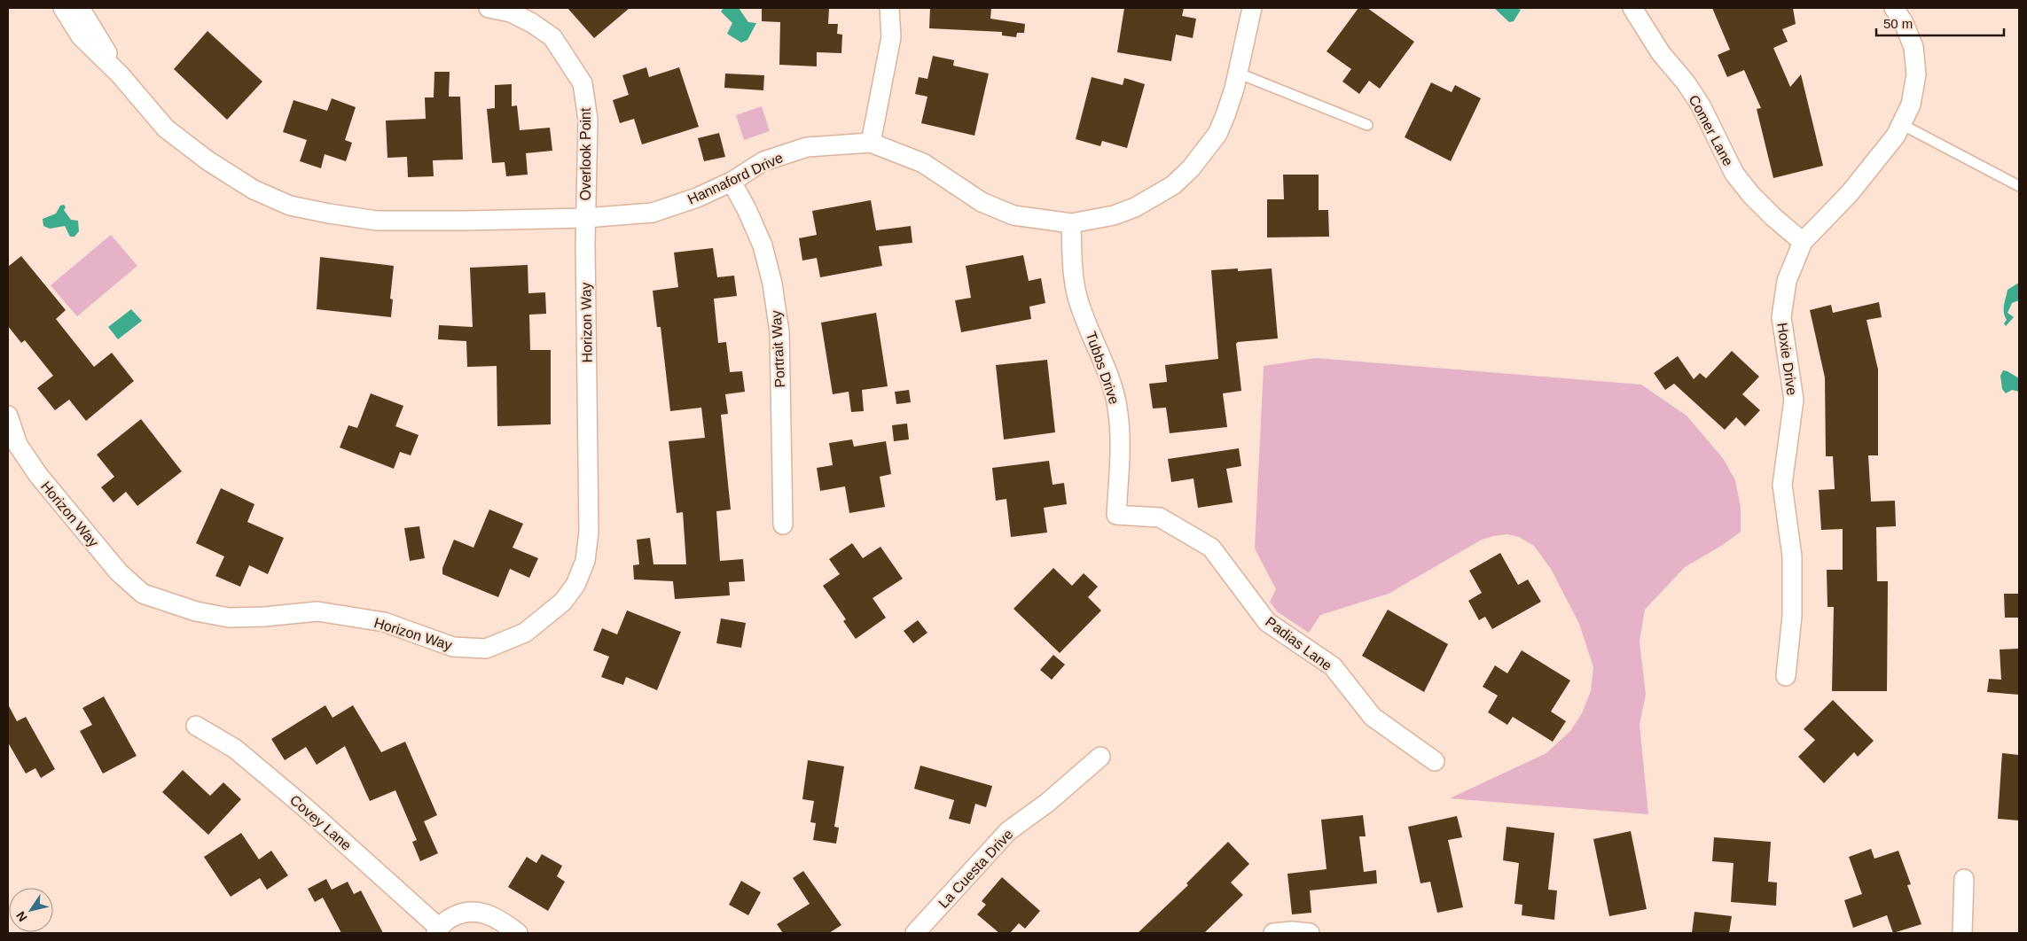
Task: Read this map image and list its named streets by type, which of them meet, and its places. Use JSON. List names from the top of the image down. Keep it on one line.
{"streets":{"street":["Comer Lane","Overlook Point","Hannaford Drive","Horizon Way","Portrait Way","Hoxie Drive","Tubbs Drive","Padias Lane","Covey Lane","La Cuesta Drive"]},"crossings":[["Comer Lane","Hoxie Drive"],["Overlook Point","Hannaford Drive"],["Overlook Point","Horizon Way"],["Hannaford Drive","Horizon Way"],["Hannaford Drive","Portrait Way"],["Hannaford Drive","Tubbs Drive"],["Tubbs Drive","Padias Lane"]],"scale_bar":"50 m","north":"bottom left"}
